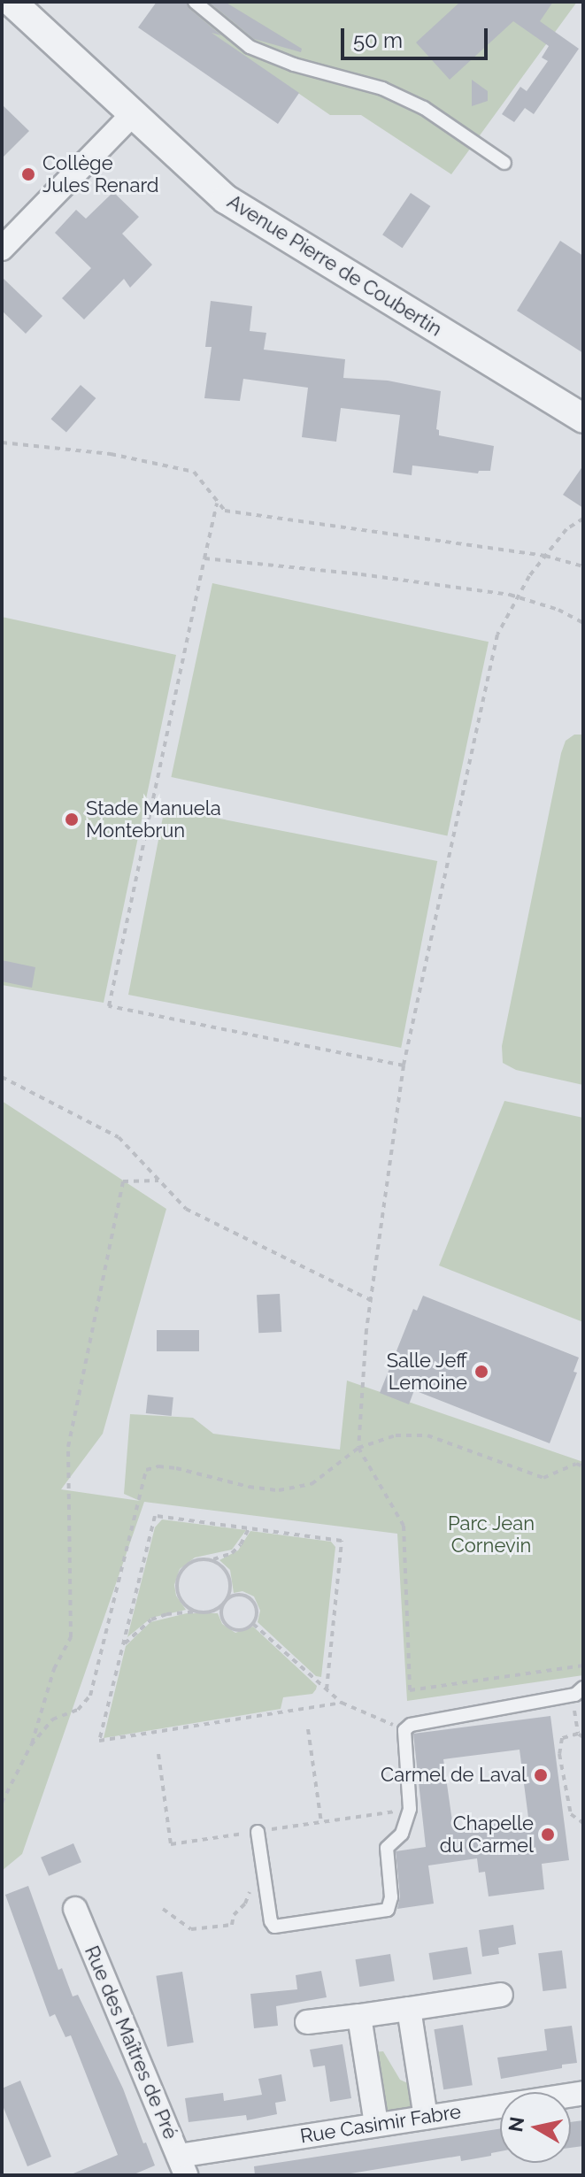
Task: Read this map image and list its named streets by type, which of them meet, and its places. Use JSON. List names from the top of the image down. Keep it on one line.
{"streets":{"street":["Avenue Pierre de Coubertin","Rue des Maîtres de Pré","Rue Casimir Fabre"]},"crossings":[["Rue des Maîtres de Pré","Rue Casimir Fabre"]],"parks":["Parc Jean Cornevin"],"places":["Collège Jules Renard","Stade Manuela Montebrun","Salle Jeff Lemoine","Carmel de Laval","Chapelle du Carmel"],"scale_bar":"50 m","north":"left"}
